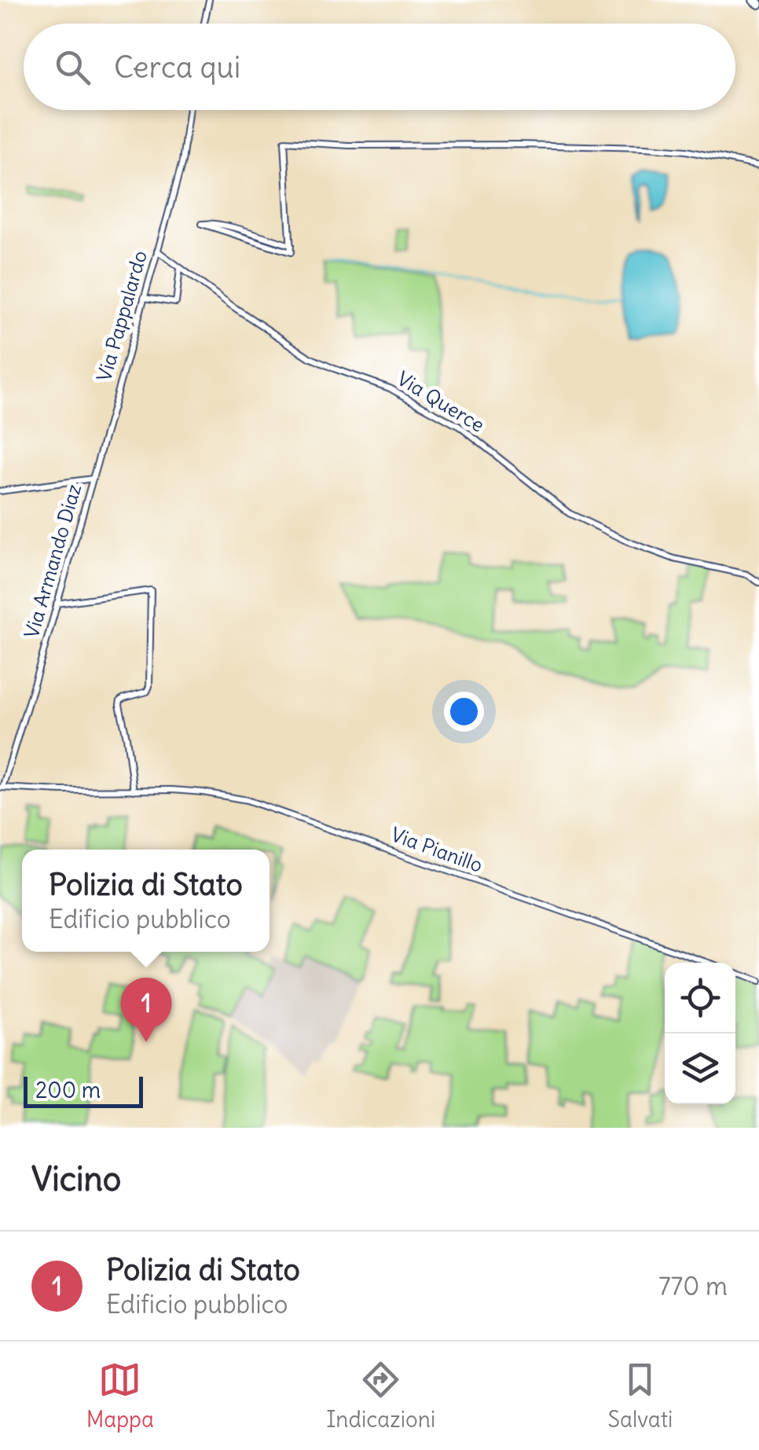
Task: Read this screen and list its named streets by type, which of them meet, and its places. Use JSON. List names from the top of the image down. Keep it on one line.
{"streets":{"street":["Via Pappalardo","Via Querce","Via Armando Diaz","Via Pianillo"]},"crossings":[["Via Pappalardo","Via Querce"],["Via Pappalardo","Via Armando Diaz"],["Via Armando Diaz","Via Pianillo"]],"scale_bar":"200 m","page":{"search":"Cerca qui","popup":["Polizia di Stato","Edificio pubblico"],"pins":"1","scale":"200 m","heading":"Vicino","list":[{"mark":"1","name":"Polizia di Stato","note":"Edificio pubblico","value":"770 m"}],"nav":["Mappa","Indicazioni","Salvati"]}}
